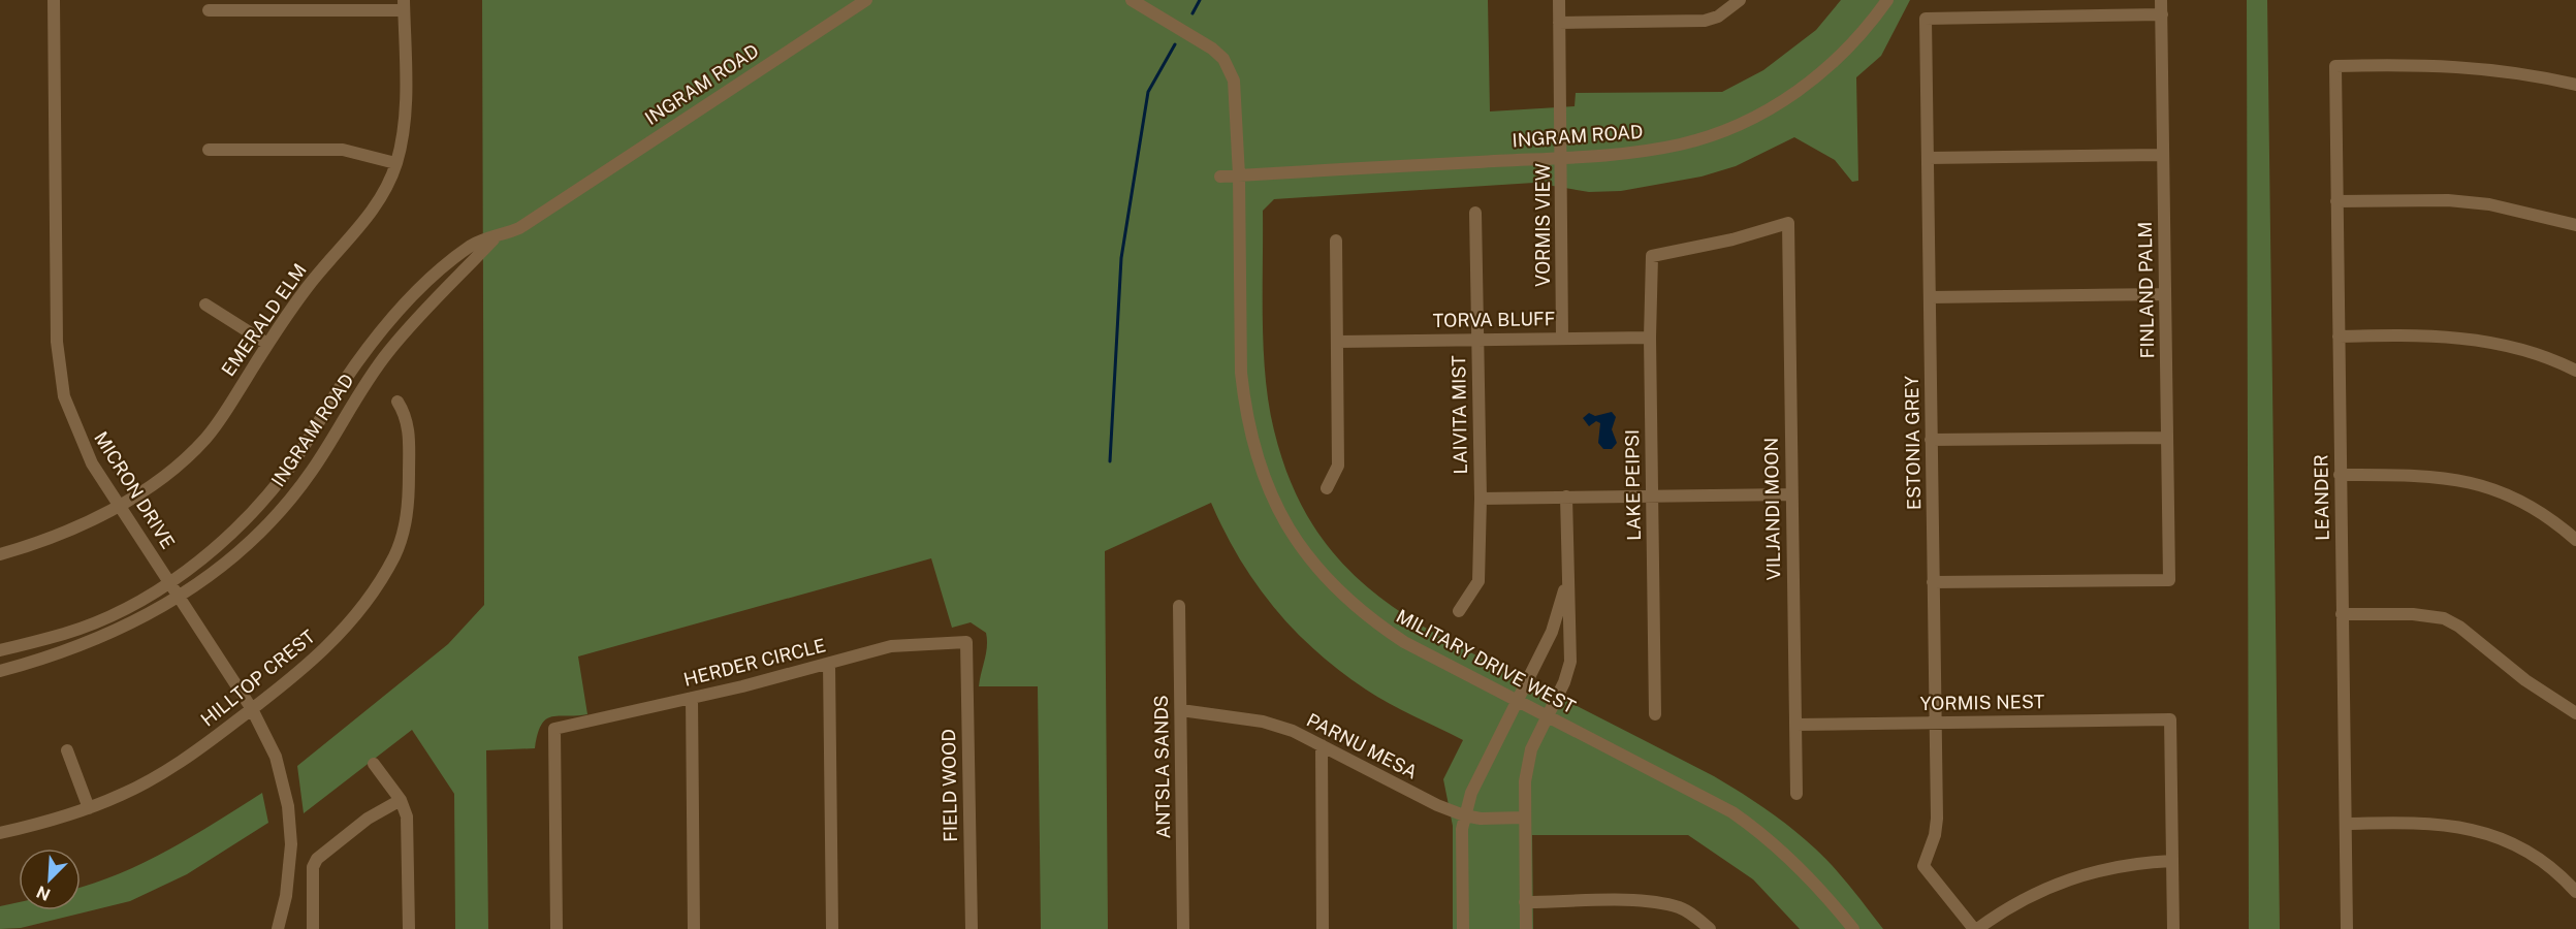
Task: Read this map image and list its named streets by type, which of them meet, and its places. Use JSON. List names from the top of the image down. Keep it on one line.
{"streets":{"street":["INGRAM ROAD","VORMIS VIEW","FINLAND PALM","EMERALD ELM","TORVA BLUFF","LAIVITA MIST","ESTONIA GREY","LAKE PEIPSI","MICRON DRIVE","LEANDER","VILJANDI MOON","MILITARY DRIVE WEST","HERDER CIRCLE","HILLTOP CREST","YORMIS NEST","PARNU MESA","ANTSLA SANDS","FIELD WOOD"]},"crossings":[["INGRAM ROAD","VORMIS VIEW"],["INGRAM ROAD","MICRON DRIVE"],["INGRAM ROAD","MILITARY DRIVE WEST"],["VORMIS VIEW","TORVA BLUFF"],["FINLAND PALM","ESTONIA GREY"],["EMERALD ELM","MICRON DRIVE"],["TORVA BLUFF","LAIVITA MIST"],["TORVA BLUFF","LAKE PEIPSI"],["ESTONIA GREY","YORMIS NEST"],["LAKE PEIPSI","VILJANDI MOON"],["MICRON DRIVE","HILLTOP CREST"],["VILJANDI MOON","YORMIS NEST"],["HERDER CIRCLE","FIELD WOOD"],["PARNU MESA","ANTSLA SANDS"]],"north":"bottom left"}
